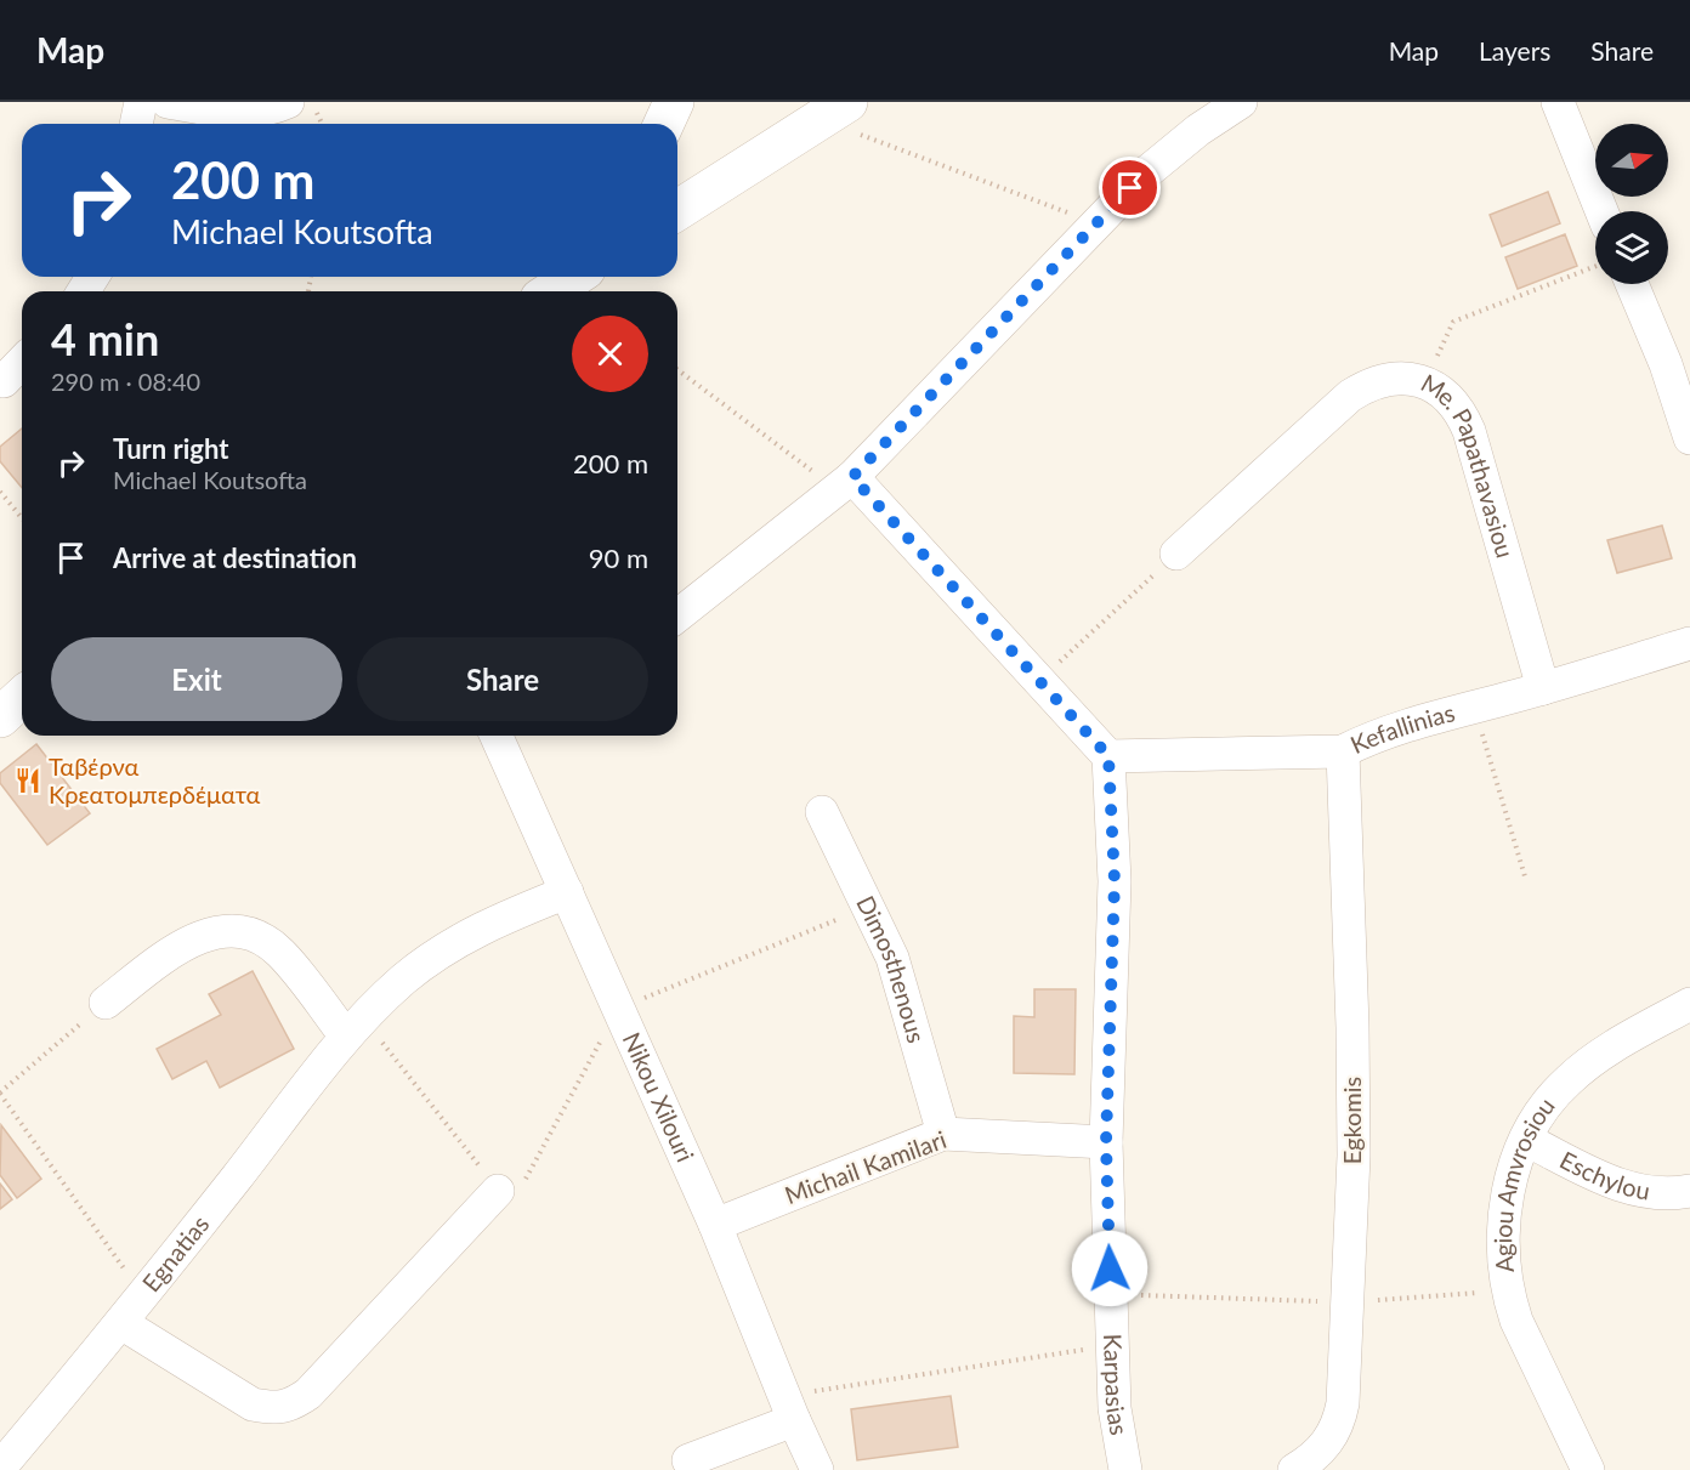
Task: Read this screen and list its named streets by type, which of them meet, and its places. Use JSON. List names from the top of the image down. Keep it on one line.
{"streets":{"street":["Me. Papathavasiou","Kefallinias","Dimosthenous","Nikou Xilouri","Egkomis","Michail Kamilari","Eschylou","Agiou Amvrosiou","Egnatias","Karpasias"]},"crossings":[["Me. Papathavasiou","Kefallinias"],["Kefallinias","Egkomis"],["Kefallinias","Karpasias"],["Dimosthenous","Michail Kamilari"],["Nikou Xilouri","Michail Kamilari"],["Nikou Xilouri","Egnatias"],["Michail Kamilari","Karpasias"],["Eschylou","Agiou Amvrosiou"]],"places":{"restaurant":["Ταβέρνα Κρεατομπερδέματα"]},"north":"right","page":{"header":"Map","nav":["Map","Layers","Share"],"turn":["200 m","Michael Koutsofta"],"heading":["4 min","290 m · 08:40"],"list":[{"name":"Turn right","note":"Michael Koutsofta","value":"200 m"},{"name":"Arrive at destination","value":"90 m"}],"buttons":["Exit","Share"]}}
